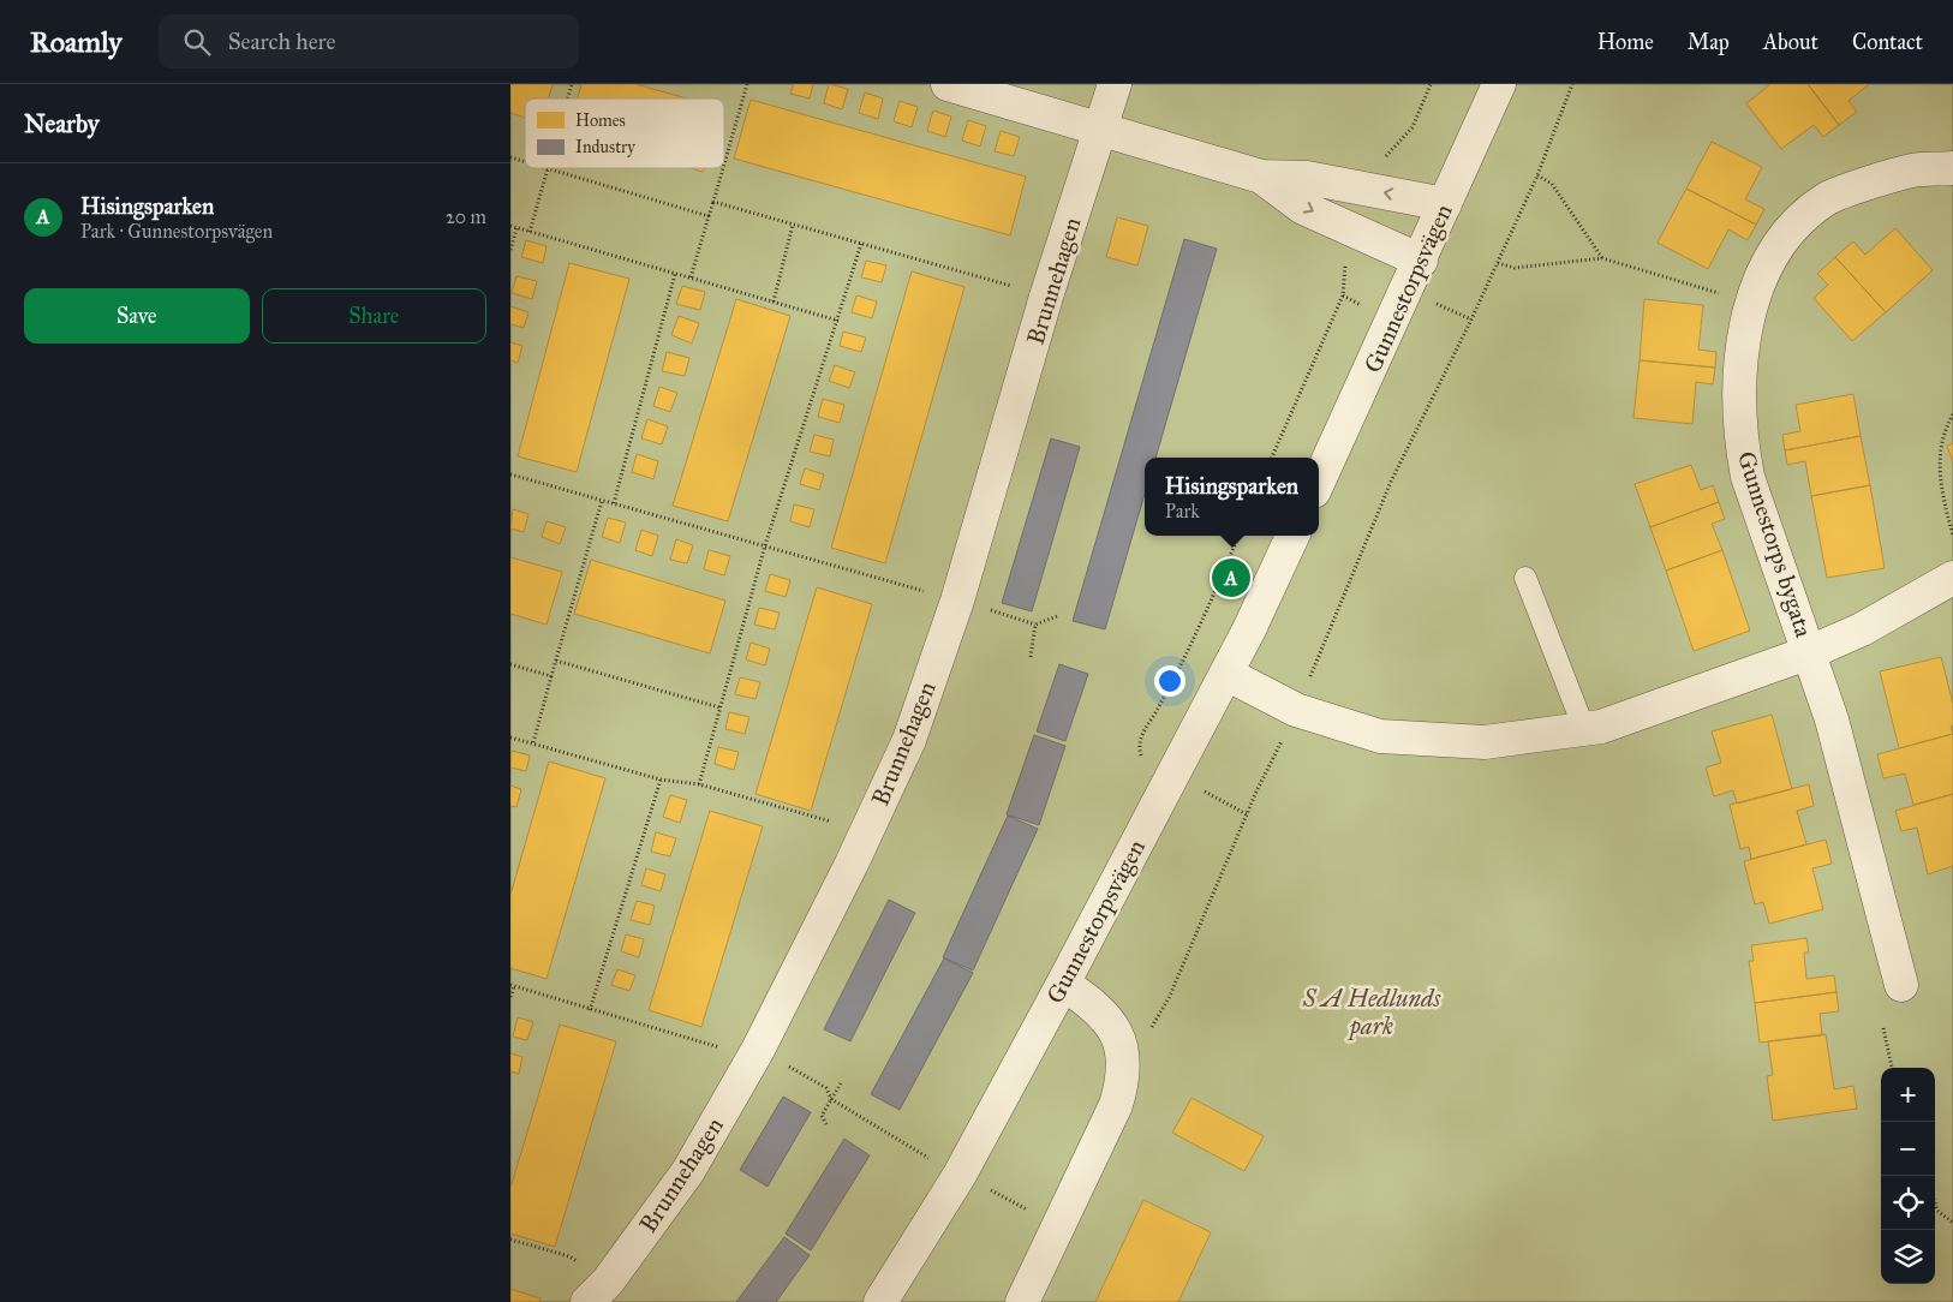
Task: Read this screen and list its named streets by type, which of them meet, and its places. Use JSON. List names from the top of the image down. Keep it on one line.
{"streets":{"street":["Brunnehagen","Gunnestorpsvägen","Gunnestorps bygata"]},"crossings":[["Gunnestorpsvägen","Gunnestorps bygata"]],"parks":["S A Hedlunds park"],"legend":["Homes","Industry"],"page":{"header":"Roamly","search":"Search here","nav":["Home","Map","About","Contact"],"heading":"Nearby","list":[{"mark":"A","name":"Hisingsparken","note":"Park · Gunnestorpsvägen","value":"20 m"}],"buttons":["Save","Share"],"popup":["Hisingsparken","Park"],"pins":"A","map_buttons":["+","−"]}}
